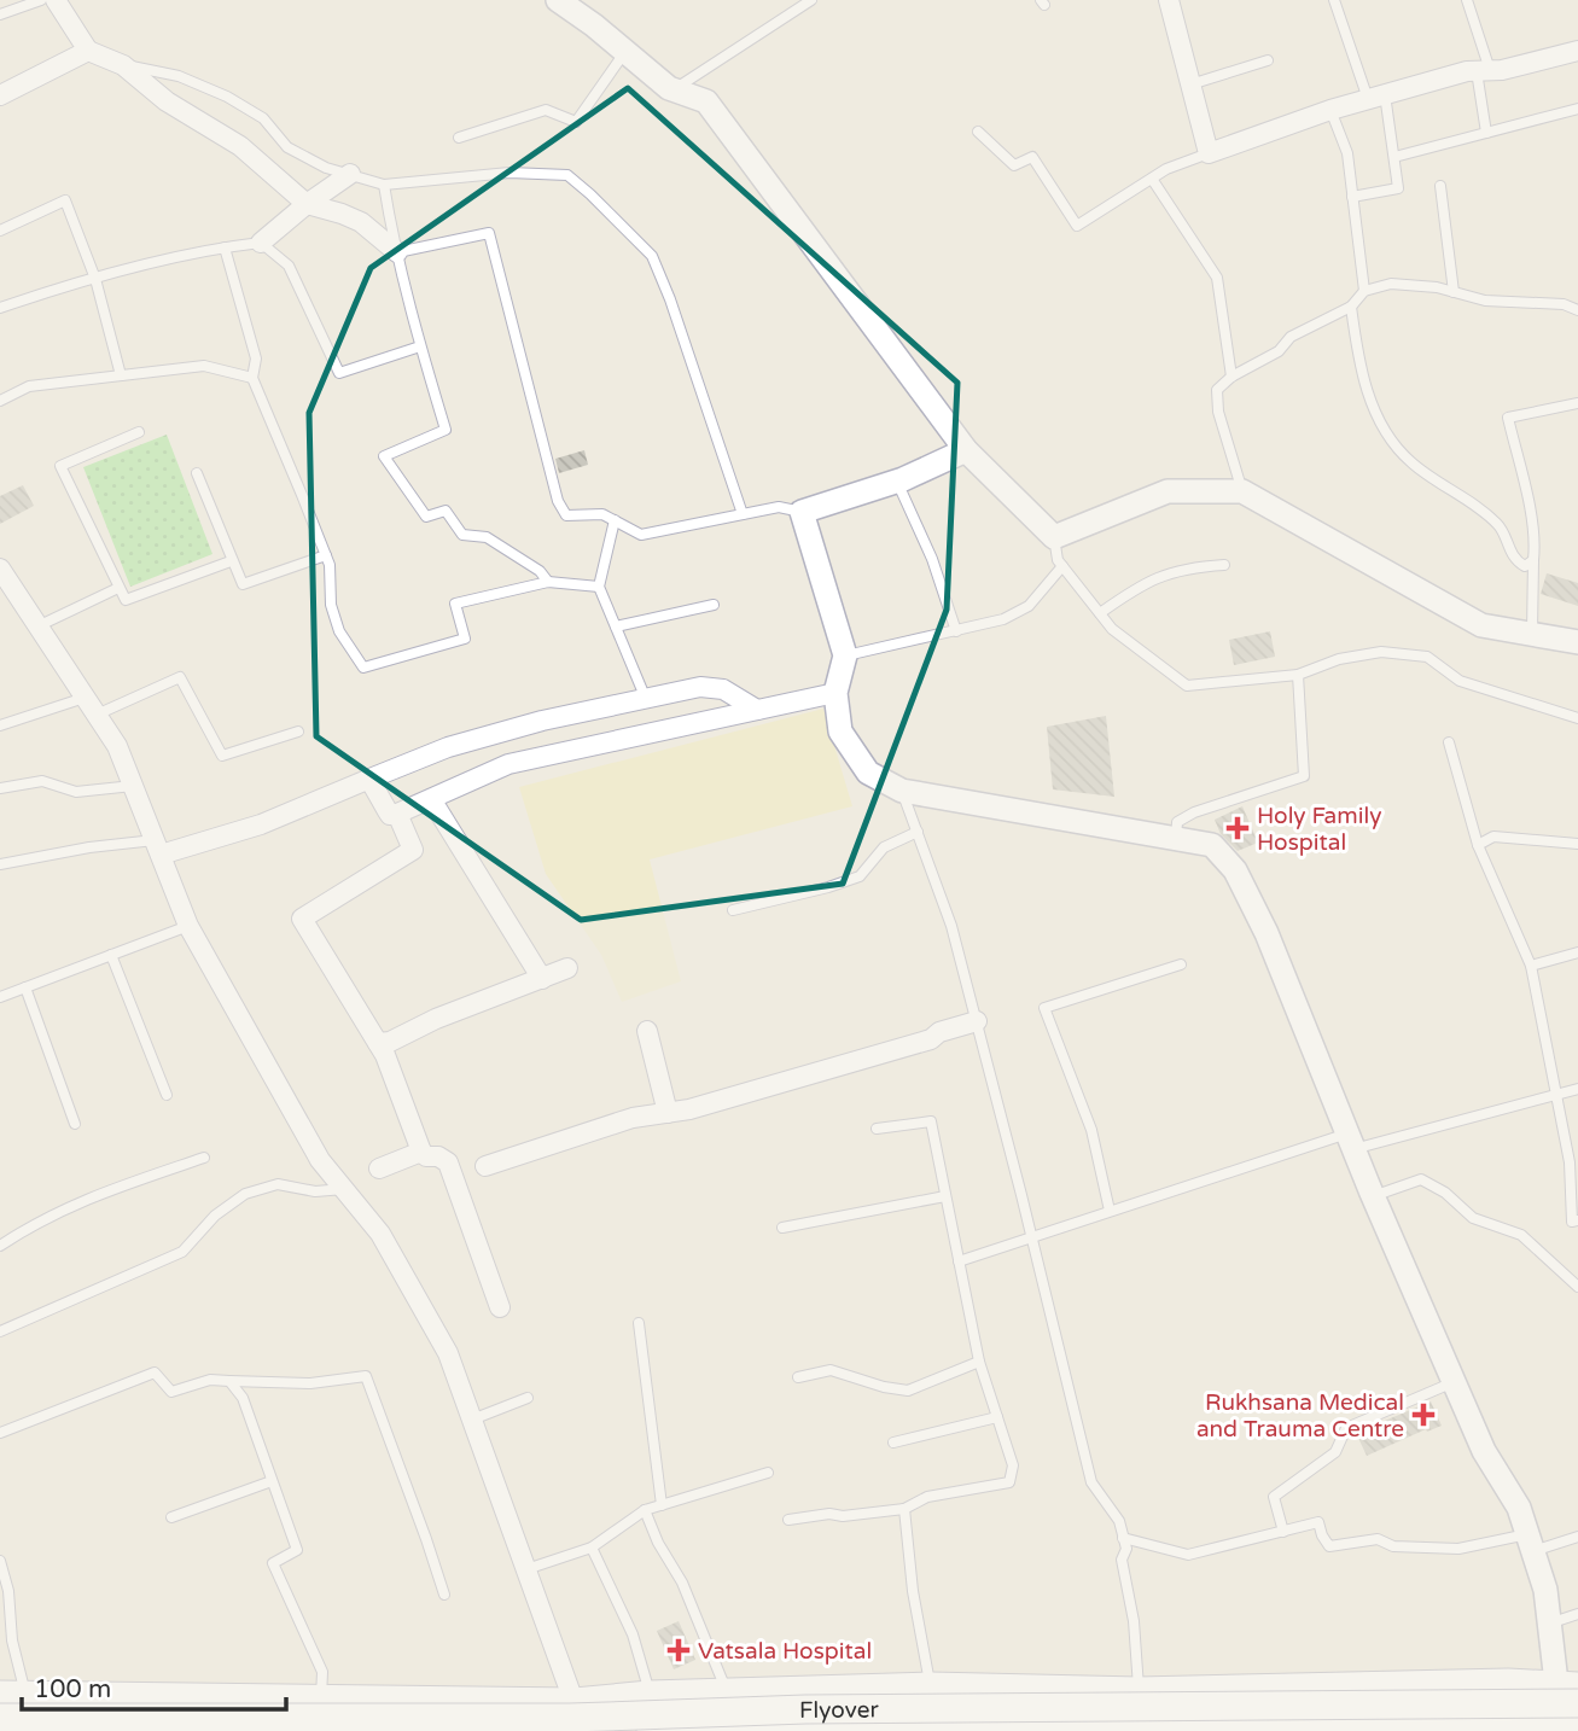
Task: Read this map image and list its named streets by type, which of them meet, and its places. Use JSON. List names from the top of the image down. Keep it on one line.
{"streets":{"main road":["Flyover"]},"places":{"health":["Holy Family Hospital","Rukhsana Medical and Trauma Centre","Vatsala Hospital"]},"scale_bar":"100 m"}
